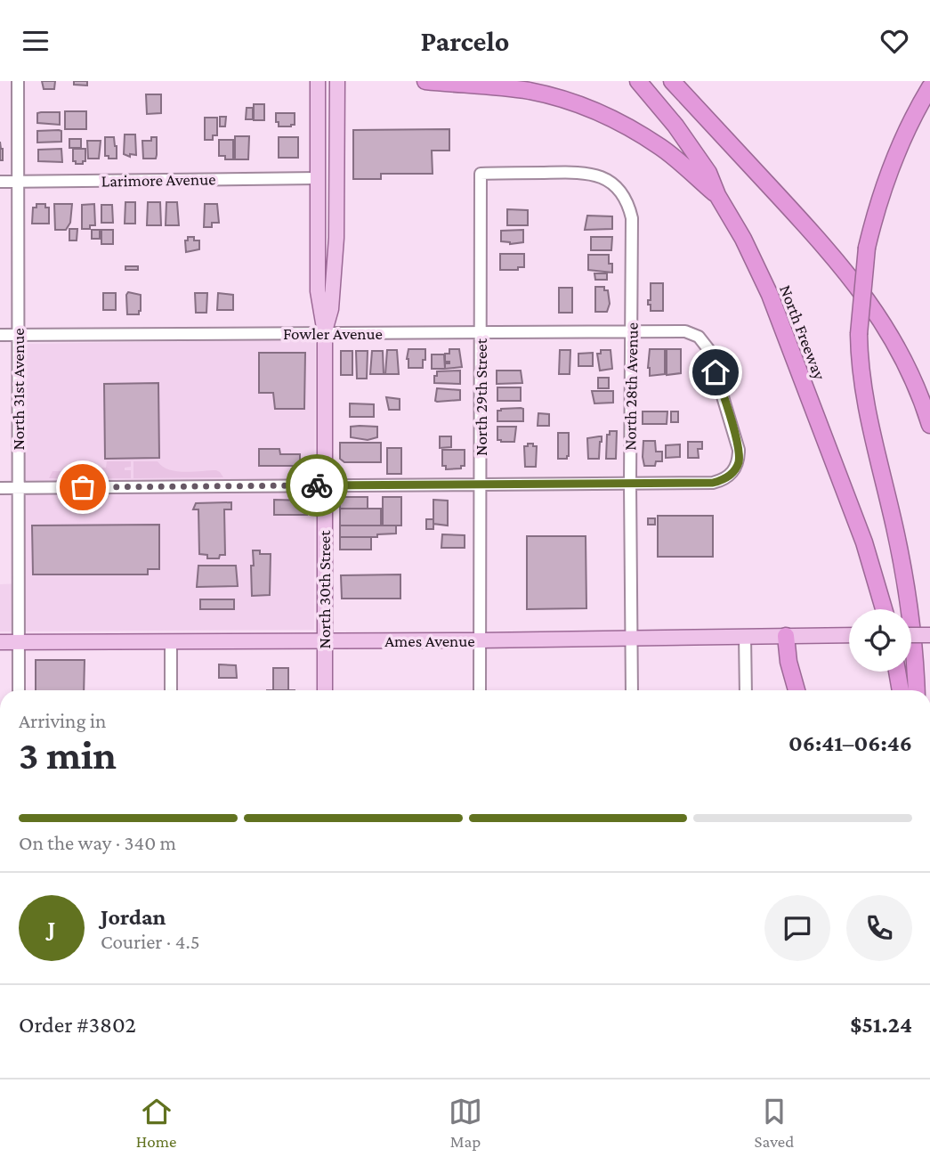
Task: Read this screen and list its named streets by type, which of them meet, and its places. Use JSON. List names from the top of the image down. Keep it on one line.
{"streets":{"highway":["North Freeway"],"main road":["North 30th Street","Ames Avenue"],"street":["Larimore Avenue","Fowler Avenue","North 28th Avenue","North 31st Avenue","North 29th Street"]},"crossings":[["Larimore Avenue","North 31st Avenue"],["Larimore Avenue","North 30th Street"],["Fowler Avenue","North 28th Avenue"],["Fowler Avenue","North 31st Avenue"],["Fowler Avenue","North 29th Street"],["Fowler Avenue","North 30th Street"],["North 28th Avenue","North 29th Street"],["North 28th Avenue","Ames Avenue"],["North 31st Avenue","Ames Avenue"],["North 29th Street","Ames Avenue"],["North 30th Street","Ames Avenue"]],"page":{"header":"Parcelo","heading":["3 min","Arriving in","06:41–06:46"],"panel":["Jordan","Courier · 4.5","Order #3802","$51.24"],"bar":"On the way · 340 m","round":"J","tabs":["Home","Map","Saved"]}}
